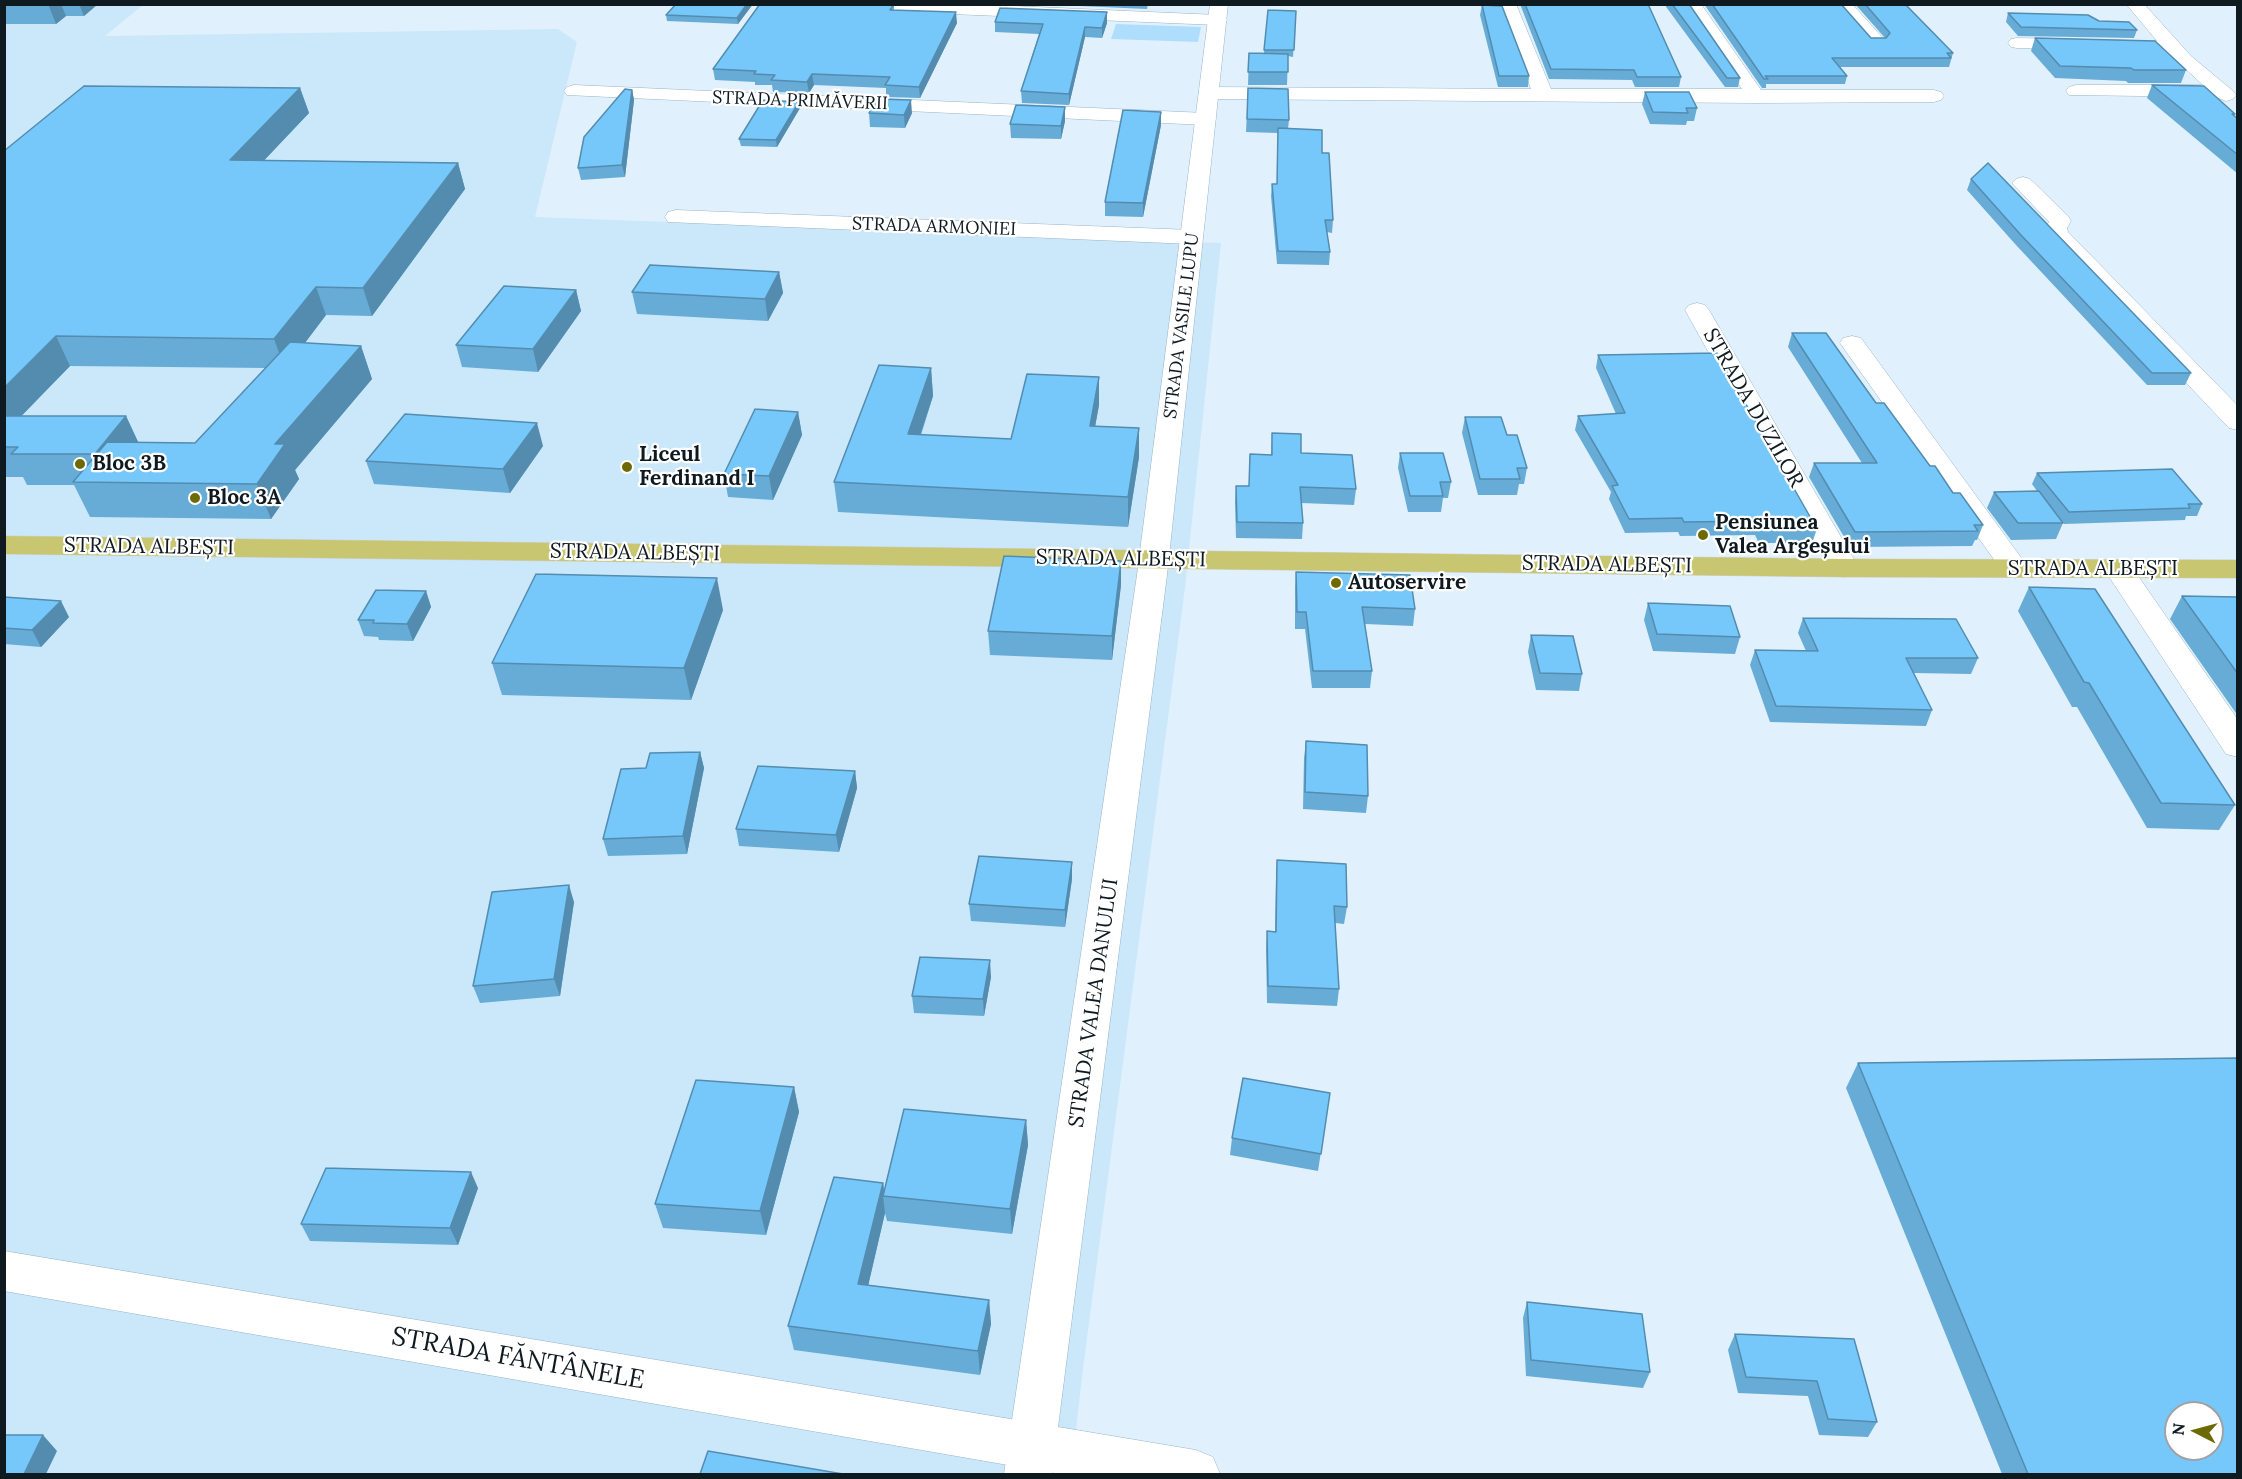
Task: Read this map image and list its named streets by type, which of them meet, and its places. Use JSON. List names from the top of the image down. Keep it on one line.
{"streets":{"main road":["STRADA ALBEȘTI"],"street":["STRADA PRIMĂVERII","STRADA ARMONIEI","STRADA VASILE LUPU","STRADA DUZILOR","STRADA VALEA DANULUI","STRADA FĂNTÂNELE"]},"crossings":[["STRADA PRIMĂVERII","STRADA VASILE LUPU"],["STRADA ARMONIEI","STRADA VASILE LUPU"],["STRADA VASILE LUPU","STRADA ALBEȘTI"],["STRADA VASILE LUPU","STRADA VALEA DANULUI"],["STRADA DUZILOR","STRADA ALBEȘTI"],["STRADA ALBEȘTI","STRADA VALEA DANULUI"],["STRADA VALEA DANULUI","STRADA FĂNTÂNELE"]],"places":["Bloc 3B","Liceul Ferdinand I","Bloc 3A","Pensiunea Valea Argeșului","Autoservire"],"north":"left"}
